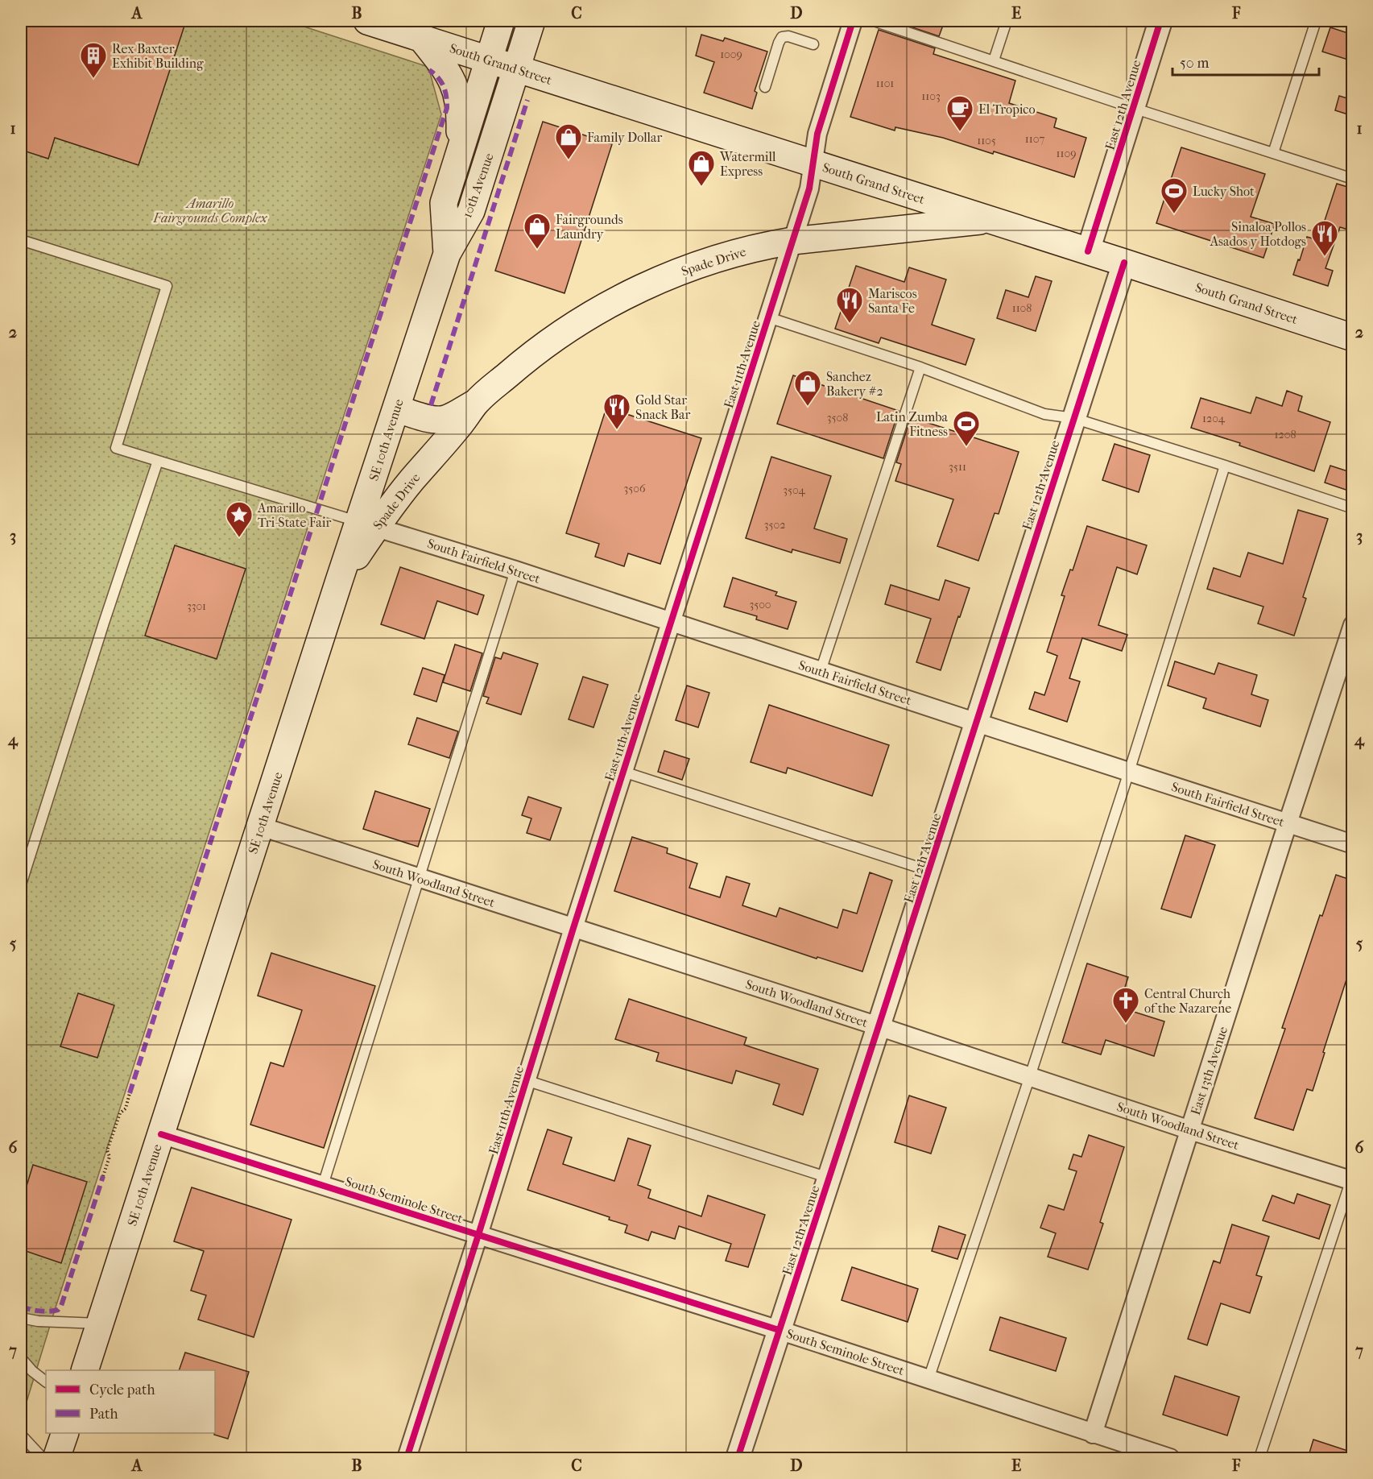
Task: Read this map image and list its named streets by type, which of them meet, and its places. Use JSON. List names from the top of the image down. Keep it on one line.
{"streets":{"main road":["South Grand Street","10th Avenue","Spade Drive","SE 10th Avenue"],"street":["East 12th Avenue","East 11th Avenue","South Fairfield Street","South Woodland Street","East 13th Avenue","South Seminole Street"]},"crossings":[["South Grand Street","East 12th Avenue"],["South Grand Street","10th Avenue"],["South Grand Street","Spade Drive"],["South Grand Street","East 11th Avenue"],["East 12th Avenue","South Fairfield Street"],["East 12th Avenue","South Woodland Street"],["East 12th Avenue","South Seminole Street"],["10th Avenue","SE 10th Avenue"],["Spade Drive","East 11th Avenue"],["Spade Drive","SE 10th Avenue"],["Spade Drive","South Fairfield Street"],["East 11th Avenue","South Fairfield Street"],["East 11th Avenue","South Woodland Street"],["East 11th Avenue","South Seminole Street"],["SE 10th Avenue","South Fairfield Street"],["SE 10th Avenue","South Woodland Street"],["SE 10th Avenue","South Seminole Street"],["South Fairfield Street","East 13th Avenue"],["South Woodland Street","East 13th Avenue"],["East 13th Avenue","South Seminole Street"]],"parks":["Amarillo Fairgrounds Complex"],"places":{"building":["Rex Baxter Exhibit Building"],"cafe":["El Tropico"],"shop":["Family Dollar","Watermill Express","Fairgrounds Laundry","Sanchez Bakery #2"],"sports":["Lucky Shot","Latin Zumba Fitness"],"restaurant":["Sinaloa Pollos Asados y Hotdogs","Mariscos Santa Fe","Gold Star Snack Bar"],"place":["Amarillo Tri-State Fair"],"church":["Central Church of the Nazarene"]},"house_numbers":["1009","1101","1103","1107","1105","1109","1108","3508","1204","1208","3511","3506","3504","3502","3500","3301"],"legend":["Cycle path","Path"],"scale_bar":"50 m","grid":{"columns":["A","B","C","D","E","F"],"rows":["1","2","3","4","5","6","7"]}}
